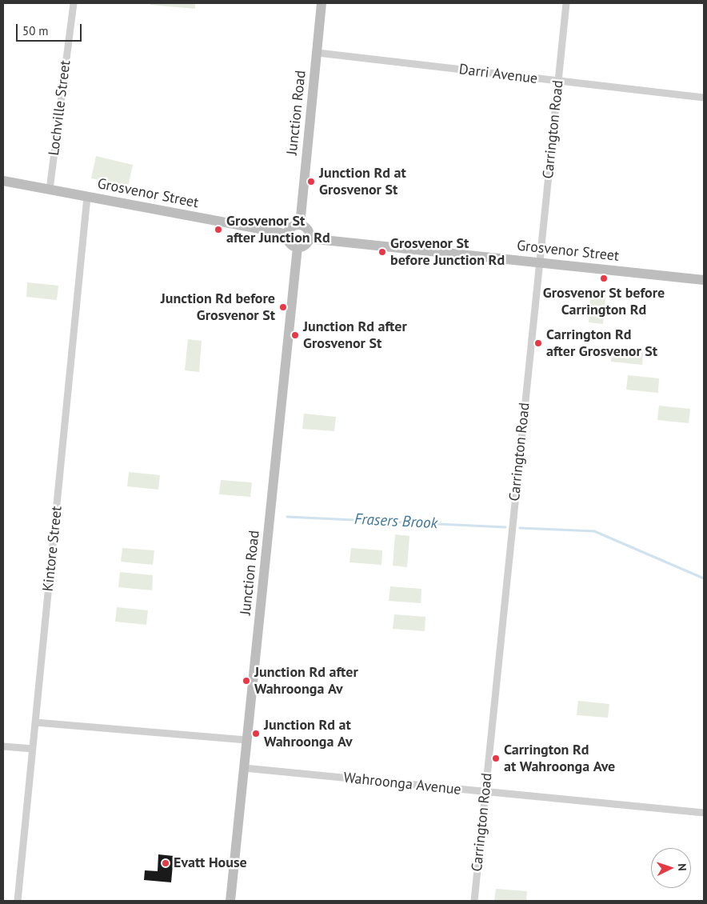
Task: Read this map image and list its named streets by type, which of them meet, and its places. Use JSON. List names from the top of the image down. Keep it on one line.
{"streets":{"main road":["Junction Road","Grosvenor Street"],"street":["Darri Avenue","Lochville Street","Carrington Road","Kintore Street","Wahroonga Avenue"]},"crossings":[["Darri Avenue","Junction Road"],["Darri Avenue","Carrington Road"],["Lochville Street","Grosvenor Street"],["Junction Road","Grosvenor Street"],["Junction Road","Wahroonga Avenue"],["Carrington Road","Grosvenor Street"],["Carrington Road","Wahroonga Avenue"],["Grosvenor Street","Kintore Street"]],"water":["Frasers Brook"],"places":["Junction Rd at Grosvenor St","Grosvenor St after Junction Rd","Grosvenor St before Junction Rd","Grosvenor St before Carrington Rd","Junction Rd before Grosvenor St","Junction Rd after Grosvenor St","Carrington Rd after Grosvenor St","Junction Rd after Wahroonga Av","Junction Rd at Wahroonga Av","Carrington Rd at Wahroonga Ave","Evatt House"],"scale_bar":"50 m","north":"right"}
